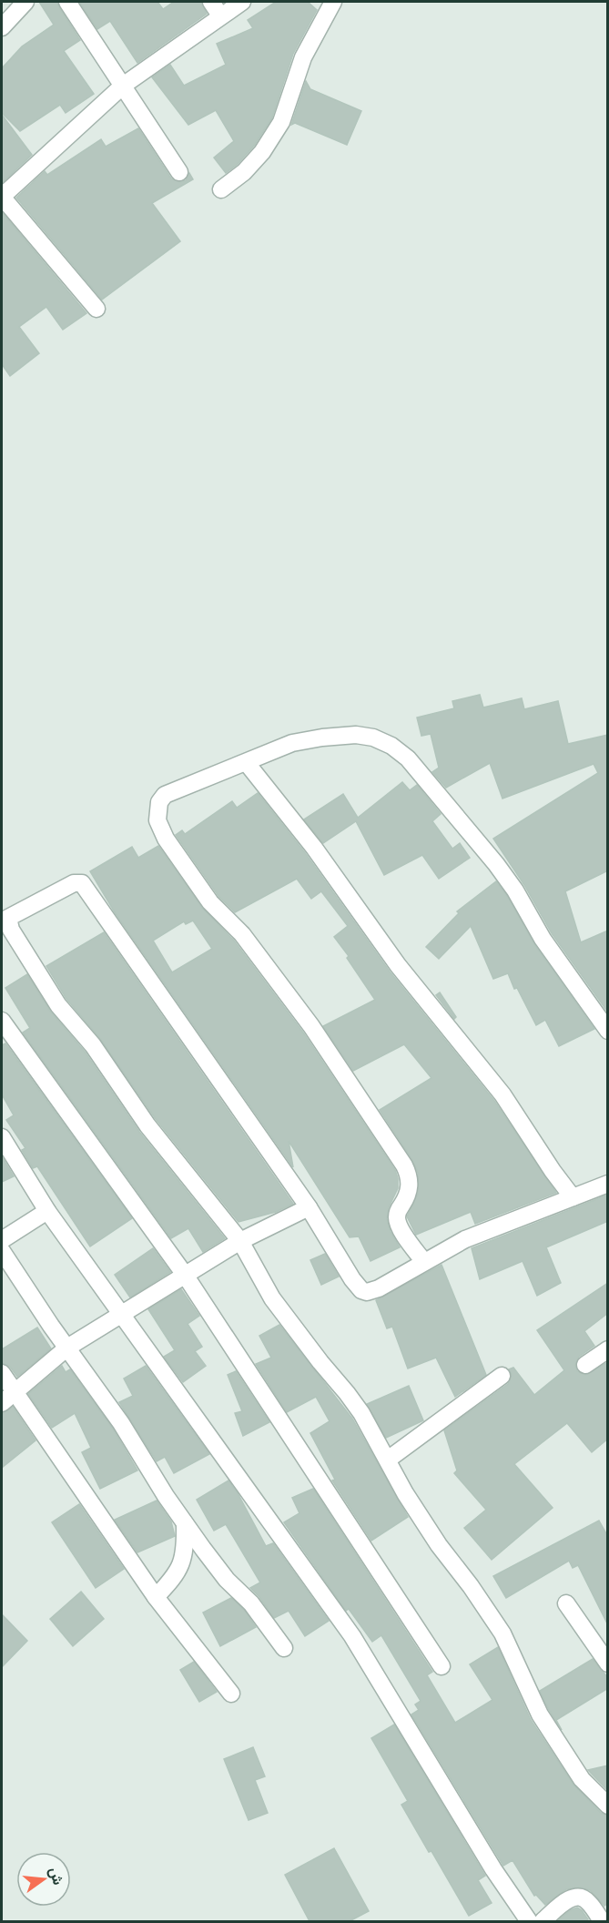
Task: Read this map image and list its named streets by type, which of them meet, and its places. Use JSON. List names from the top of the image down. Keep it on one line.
{"north":"right"}
